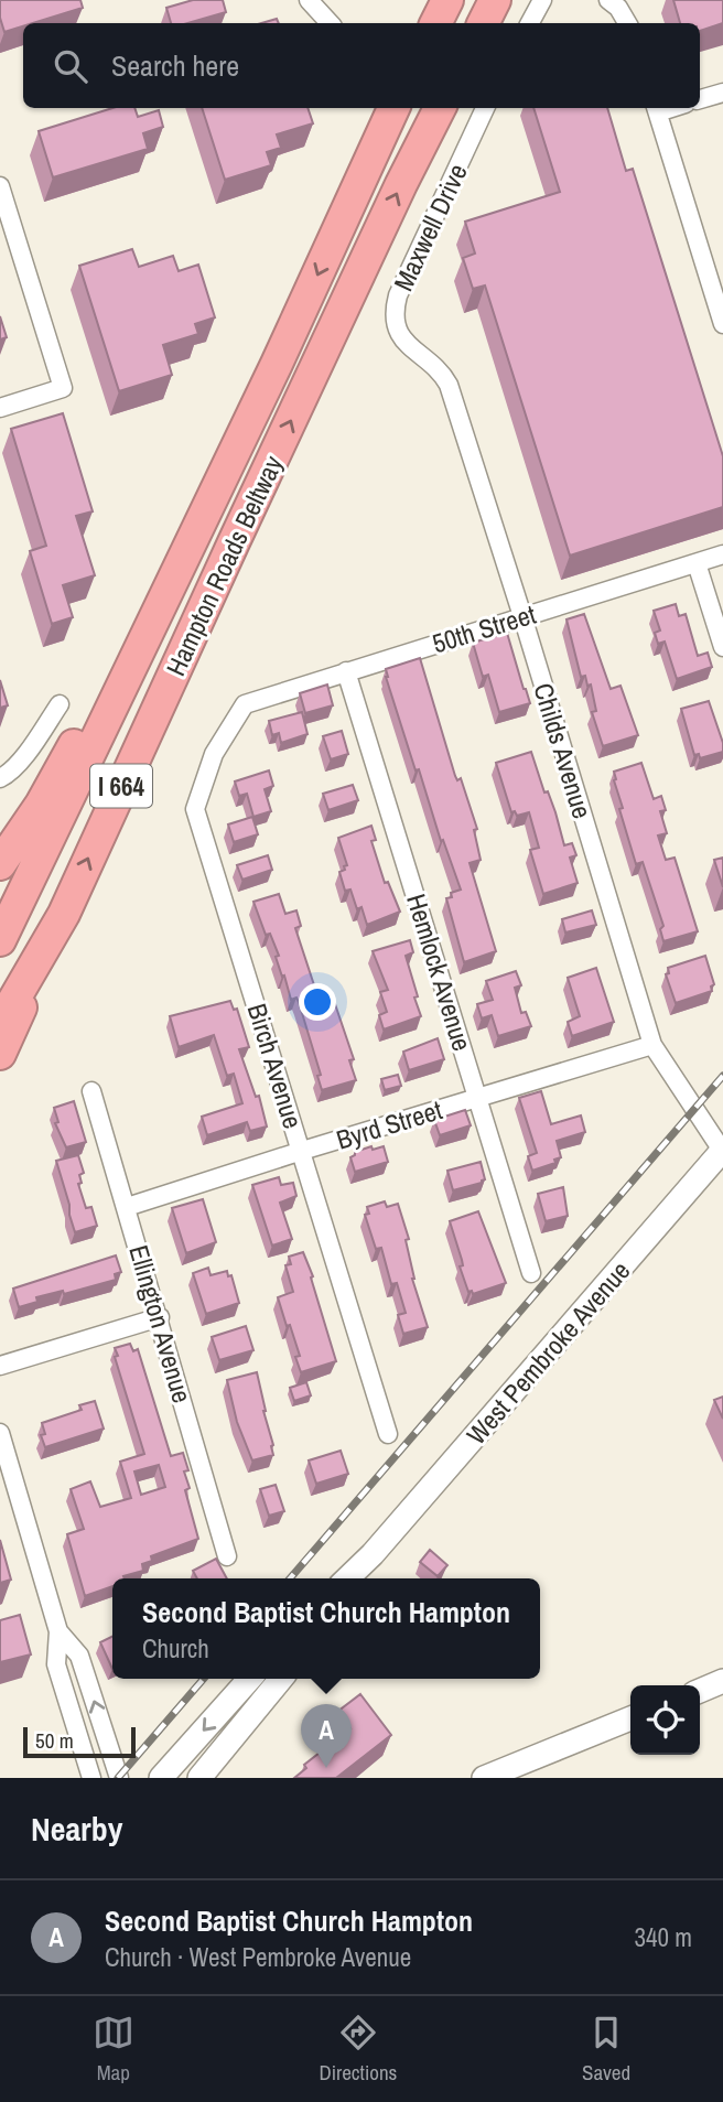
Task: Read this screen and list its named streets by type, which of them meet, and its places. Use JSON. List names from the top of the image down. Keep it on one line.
{"streets":{"highway":["Hampton Roads Beltway","I 664"],"main road":["West Pembroke Avenue"],"street":["Maxwell Drive","50th Street","Childs Avenue","Hemlock Avenue","Birch Avenue","Byrd Street","Ellington Avenue"]},"crossings":[["Maxwell Drive","Childs Avenue"],["50th Street","Childs Avenue"],["50th Street","Hemlock Avenue"],["50th Street","Birch Avenue"],["Childs Avenue","Byrd Street"],["Childs Avenue","West Pembroke Avenue"],["Hemlock Avenue","Byrd Street"],["Birch Avenue","Byrd Street"],["Byrd Street","Ellington Avenue"]],"scale_bar":"50 m","page":{"search":"Search here","popup":["Second Baptist Church Hampton","Church"],"pins":"A","scale":"50 m","heading":"Nearby","list":[{"mark":"A","name":"Second Baptist Church Hampton","note":"Church · West Pembroke Avenue","value":"340 m"}],"nav":["Map","Directions","Saved"]}}
